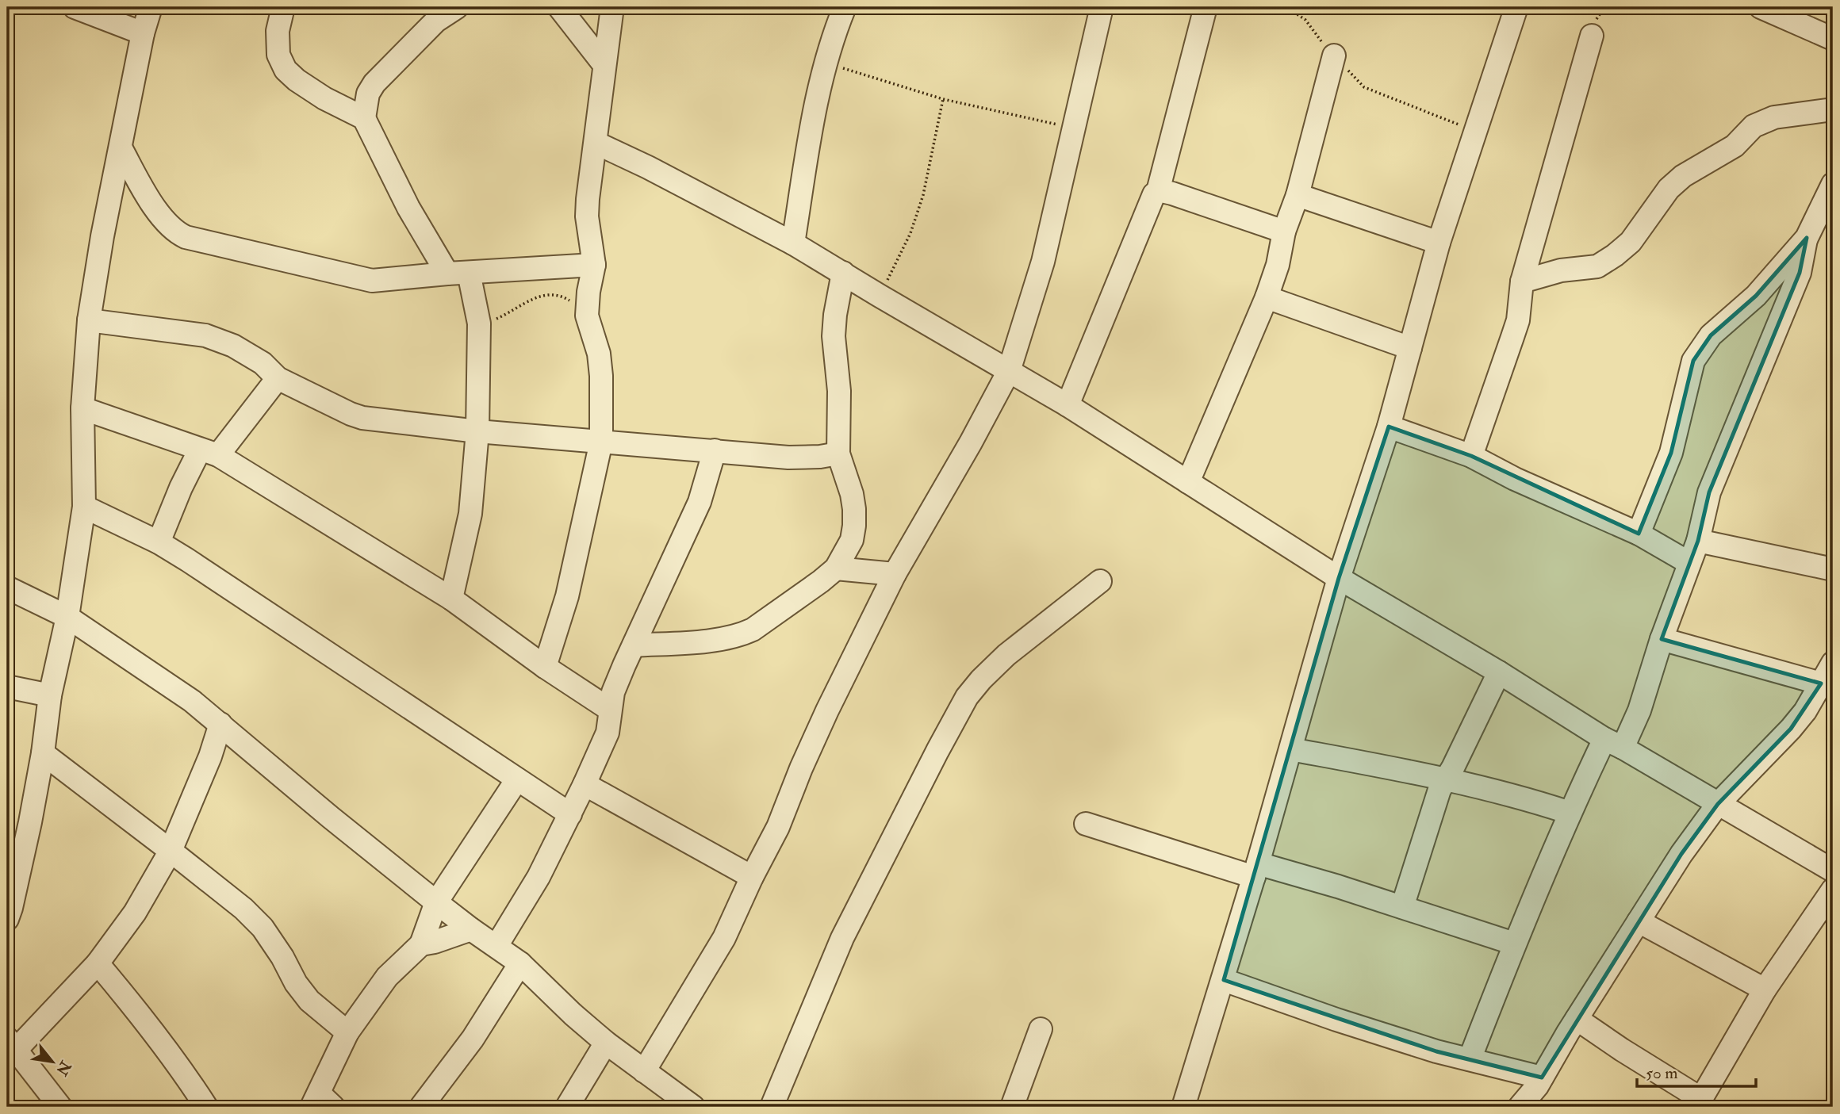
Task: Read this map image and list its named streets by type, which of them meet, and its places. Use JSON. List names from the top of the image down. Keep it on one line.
{"scale_bar":"50 m","north":"bottom right"}
